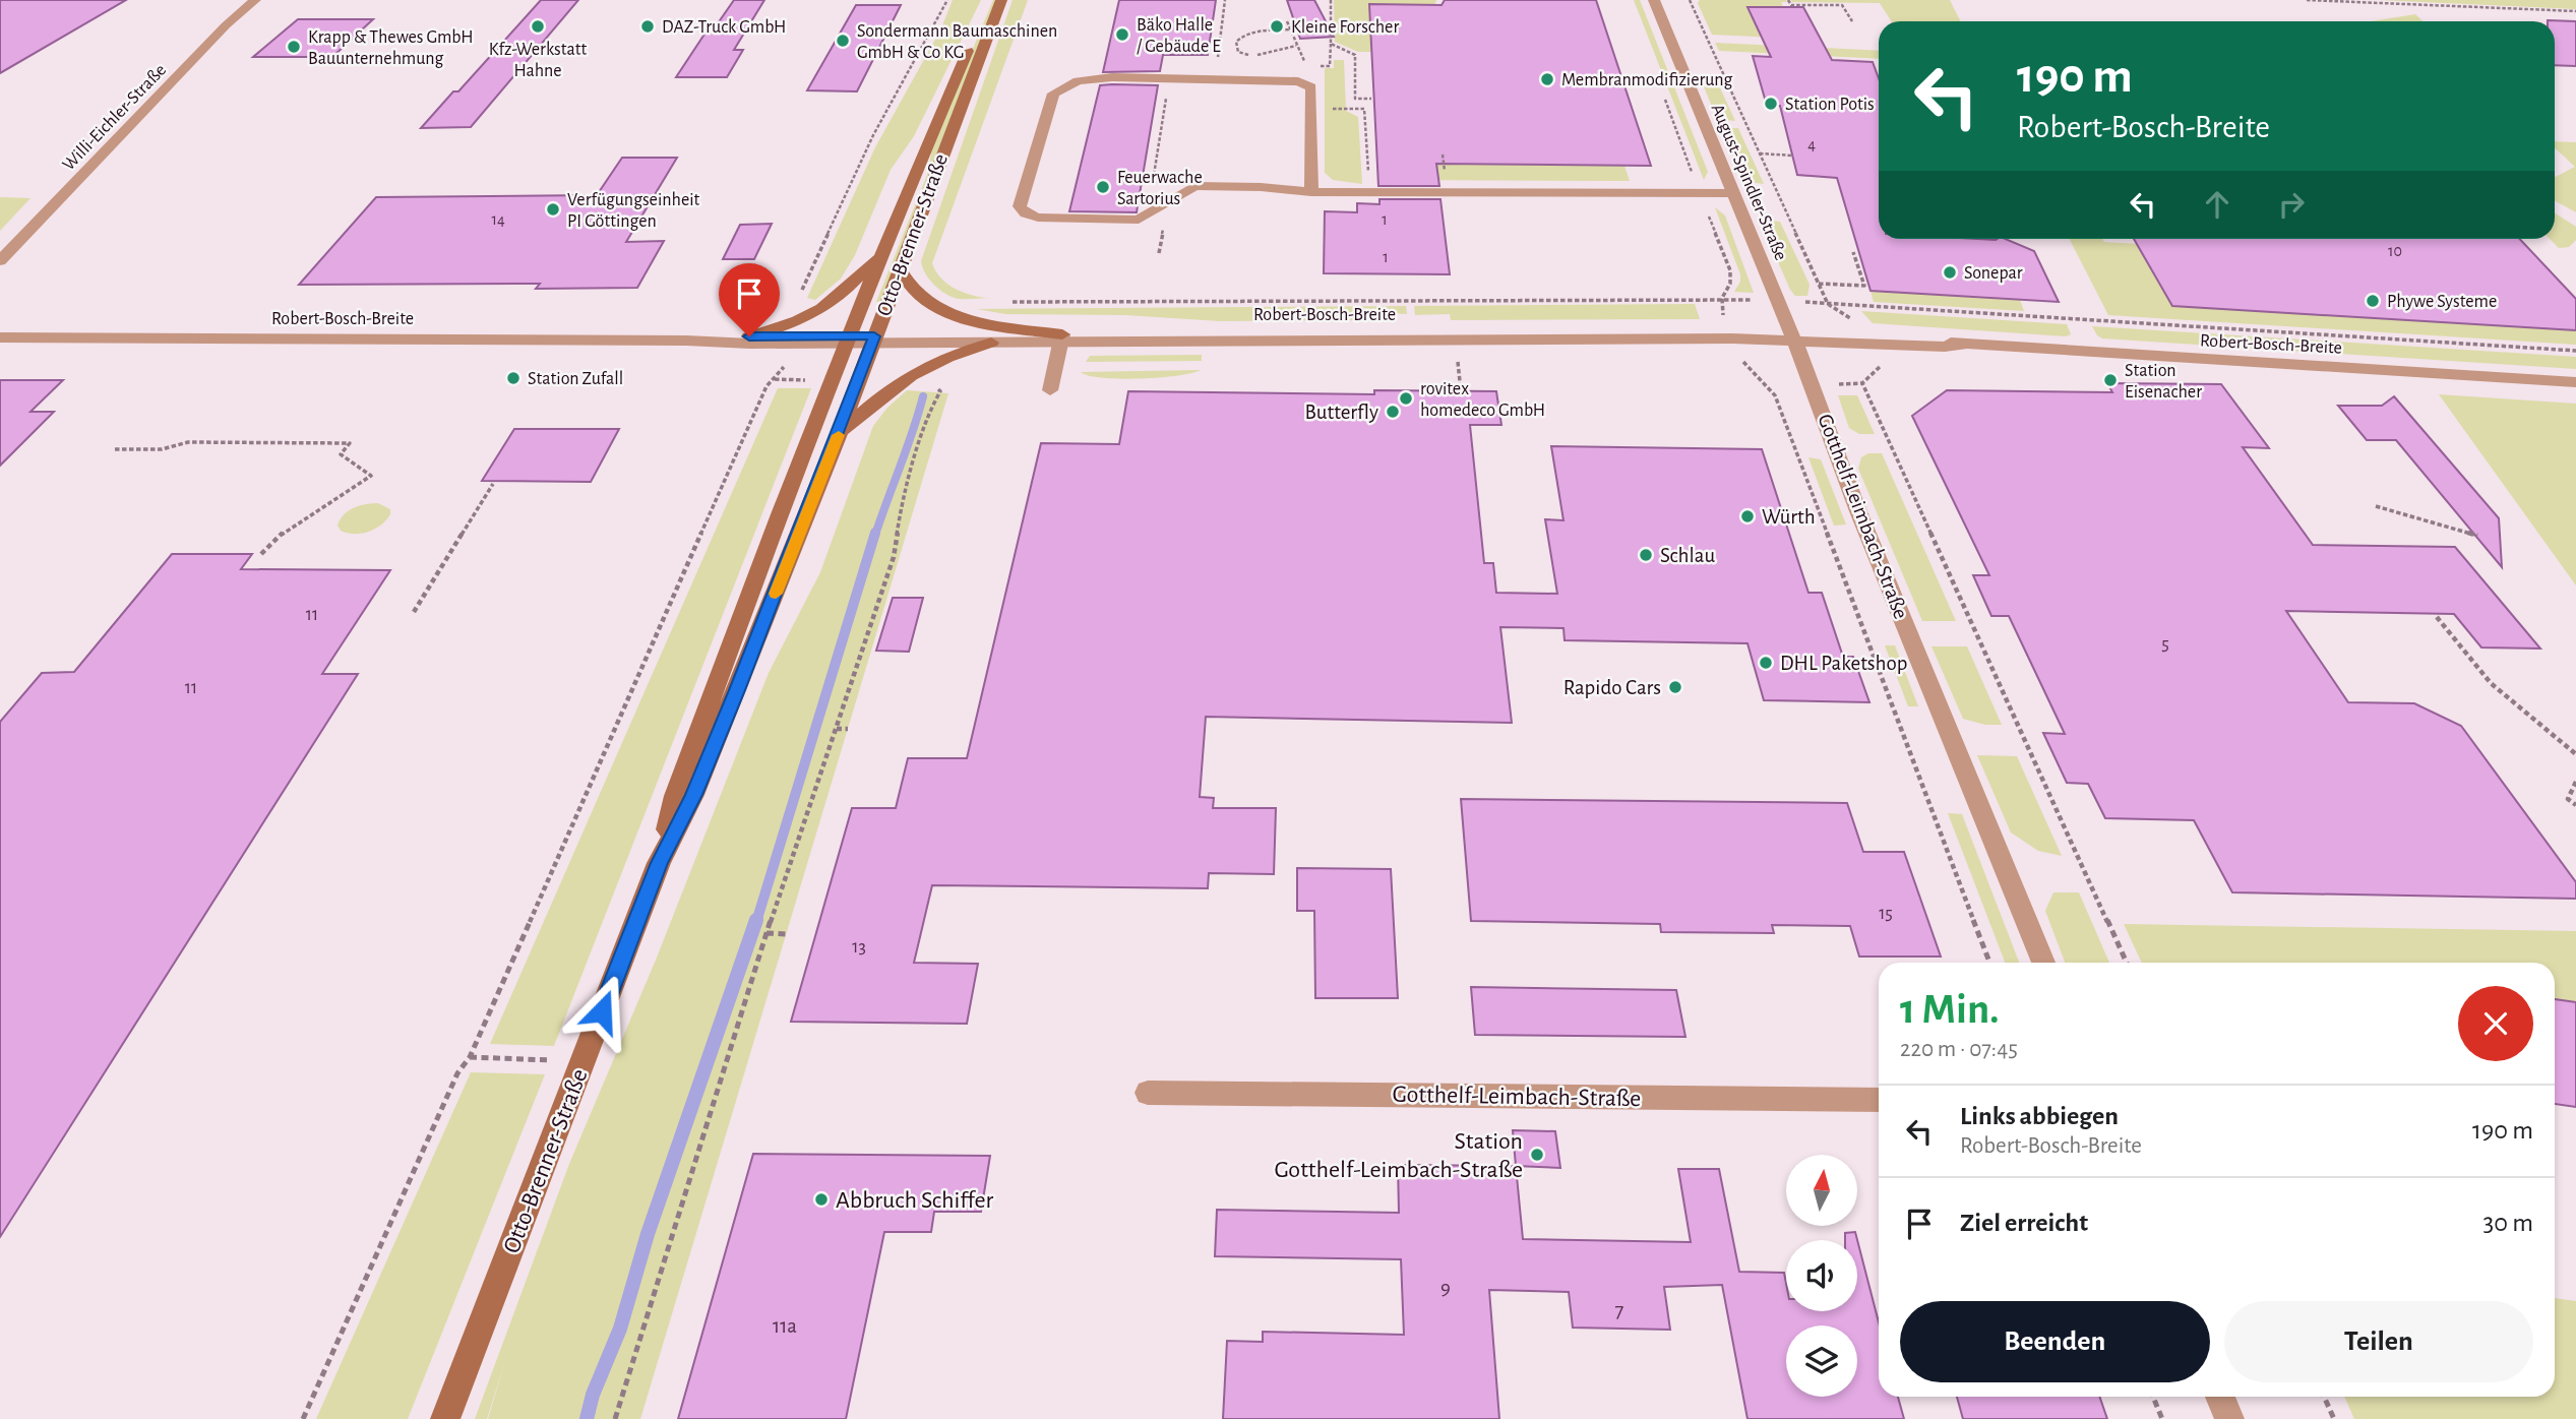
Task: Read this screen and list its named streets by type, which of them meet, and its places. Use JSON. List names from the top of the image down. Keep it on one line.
{"streets":{"main road":["Otto-Brenner-Straße"],"street":["Willi-Eichler-Straße","August-Spindler-Straße","Robert-Bosch-Breite","Gotthelf-Leimbach-Straße"]},"crossings":[["August-Spindler-Straße","Robert-Bosch-Breite"],["August-Spindler-Straße","Gotthelf-Leimbach-Straße"],["Otto-Brenner-Straße","Robert-Bosch-Breite"],["Robert-Bosch-Breite","Gotthelf-Leimbach-Straße"]],"places":["Kfz-Werkstatt Hahne","DAZ-Truck GmbH","Kleine Forscher","Bäko Halle / Gebäude E","Sondermann Baumaschinen GmbH & Co KG","Krapp & Thewes GmbH Bauunternehmung","Membranmodifizierung","Station Potis","Feuerwache Sartorius","Verfügungseinheit PI Göttingen","Sonepar","Phywe Systeme","Station Zufall","Station Eisenacher","rovitex homedeco GmbH","Butterfly","Würth","Schlau","DHL Paketshop","Rapido Cars","Station Gotthelf-Leimbach-Straße","Abbruch Schiffer"],"house_numbers":["4","14","1","10","1","11","5","11","15","13","9","7","11a"],"north":"top","page":{"turn":["190 m","Robert-Bosch-Breite"],"heading":["1 Min.","220 m · 07:45"],"list":[{"name":"Links abbiegen","note":"Robert-Bosch-Breite","value":"190 m"},{"name":"Ziel erreicht","value":"30 m"}],"buttons":["Beenden","Teilen"]}}
